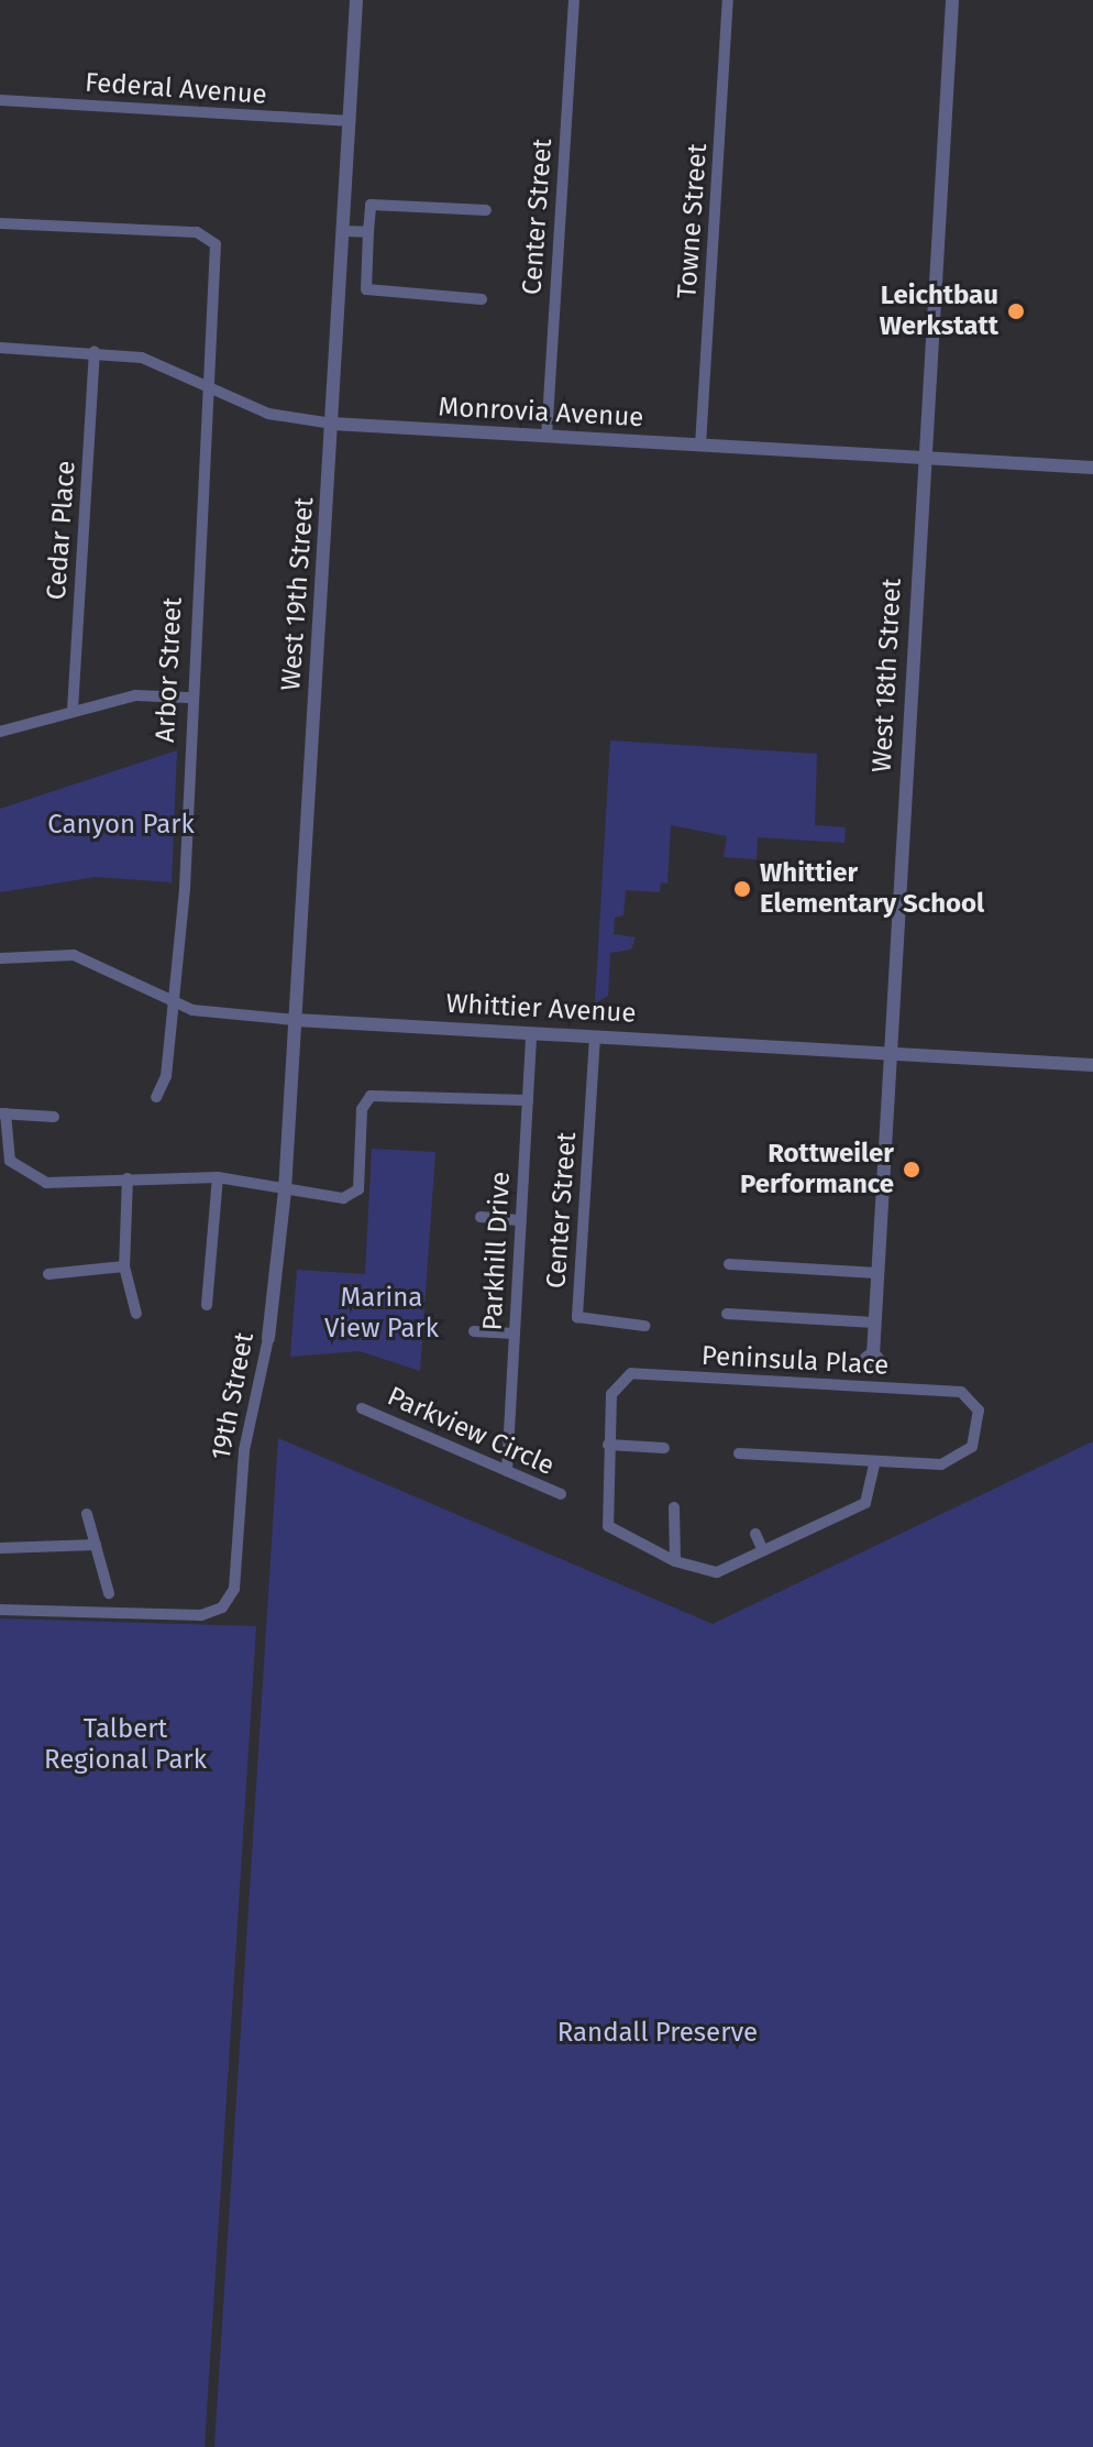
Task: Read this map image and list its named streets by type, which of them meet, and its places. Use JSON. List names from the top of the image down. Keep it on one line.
{"streets":{"street":["Federal Avenue","Center Street","Towne Street","Monrovia Avenue","Cedar Place","West 19th Street","Arbor Street","West 18th Street","Whittier Avenue","Parkhill Drive","Peninsula Place","19th Street","Parkview Circle"]},"crossings":[["Federal Avenue","West 19th Street"],["Center Street","Monrovia Avenue"],["Center Street","Whittier Avenue"],["Towne Street","Monrovia Avenue"],["Monrovia Avenue","Cedar Place"],["Monrovia Avenue","West 19th Street"],["Monrovia Avenue","Arbor Street"],["Monrovia Avenue","West 18th Street"],["West 19th Street","Whittier Avenue"],["West 19th Street","19th Street"],["Arbor Street","Whittier Avenue"],["West 18th Street","Whittier Avenue"],["West 18th Street","Peninsula Place"],["Whittier Avenue","Parkhill Drive"],["Parkhill Drive","Parkview Circle"]],"parks":["Canyon Park","Marina View Park","Talbert Regional Park","Randall Preserve"],"places":["Leichtbau Werkstatt","Whittier Elementary School","Rottweiler Performance"]}
